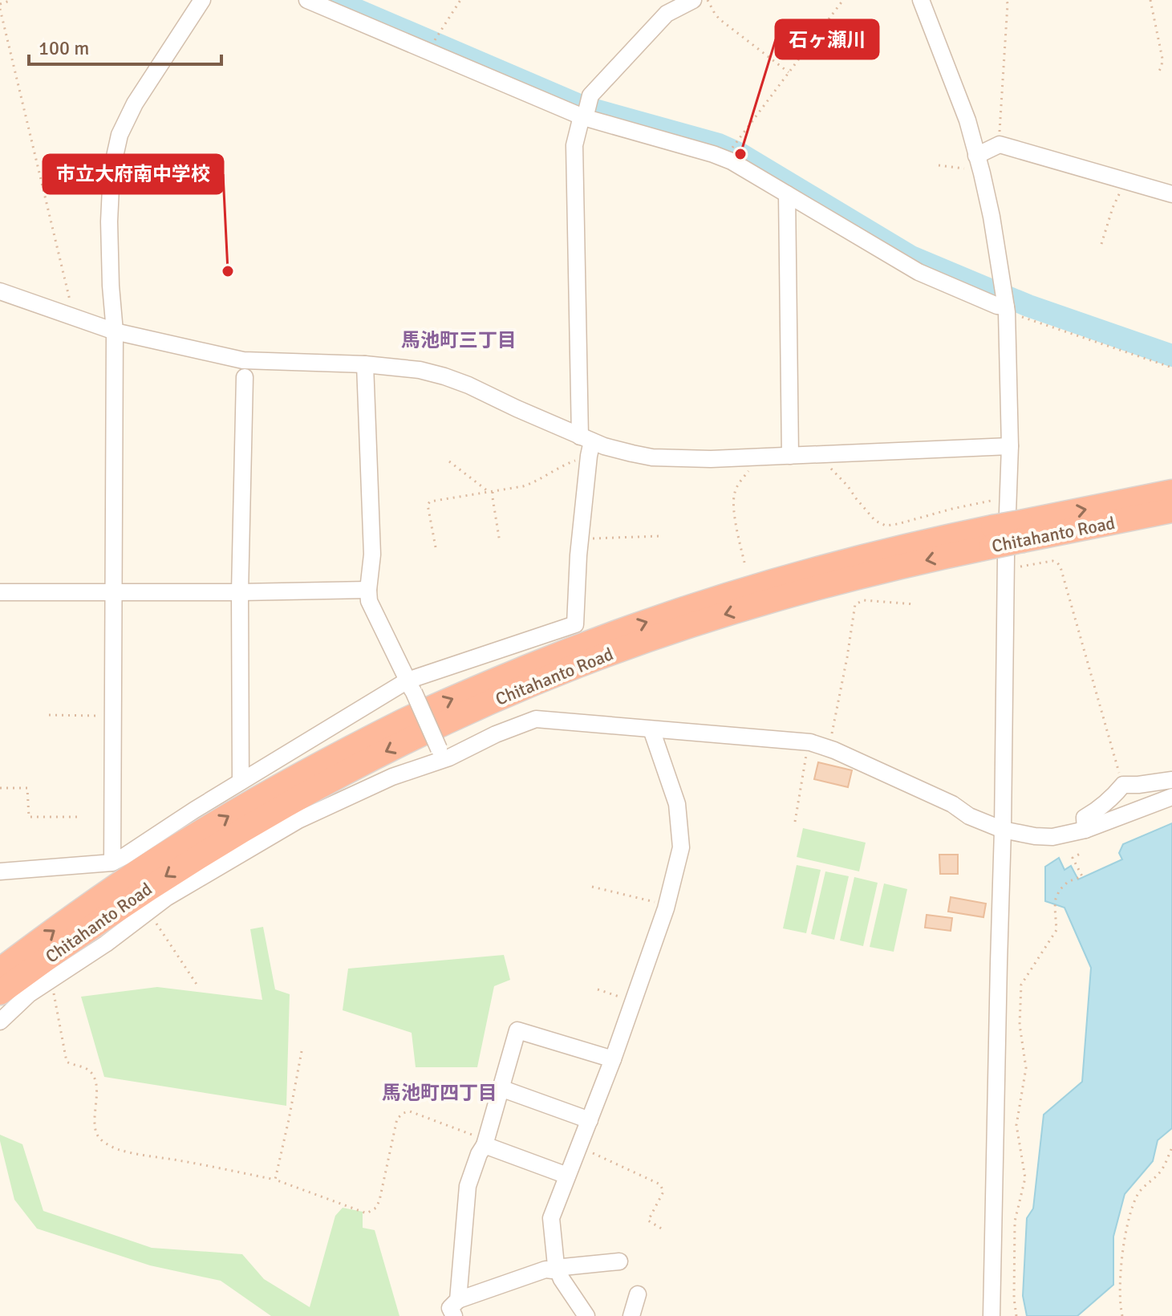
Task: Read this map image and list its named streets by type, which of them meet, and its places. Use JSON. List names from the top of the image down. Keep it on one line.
{"streets":{"highway":["Chitahanto Road"]},"districts":["馬池町三丁目","馬池町四丁目"],"places":["石ヶ瀬川","市立大府南中学校"],"scale_bar":"100 m"}
